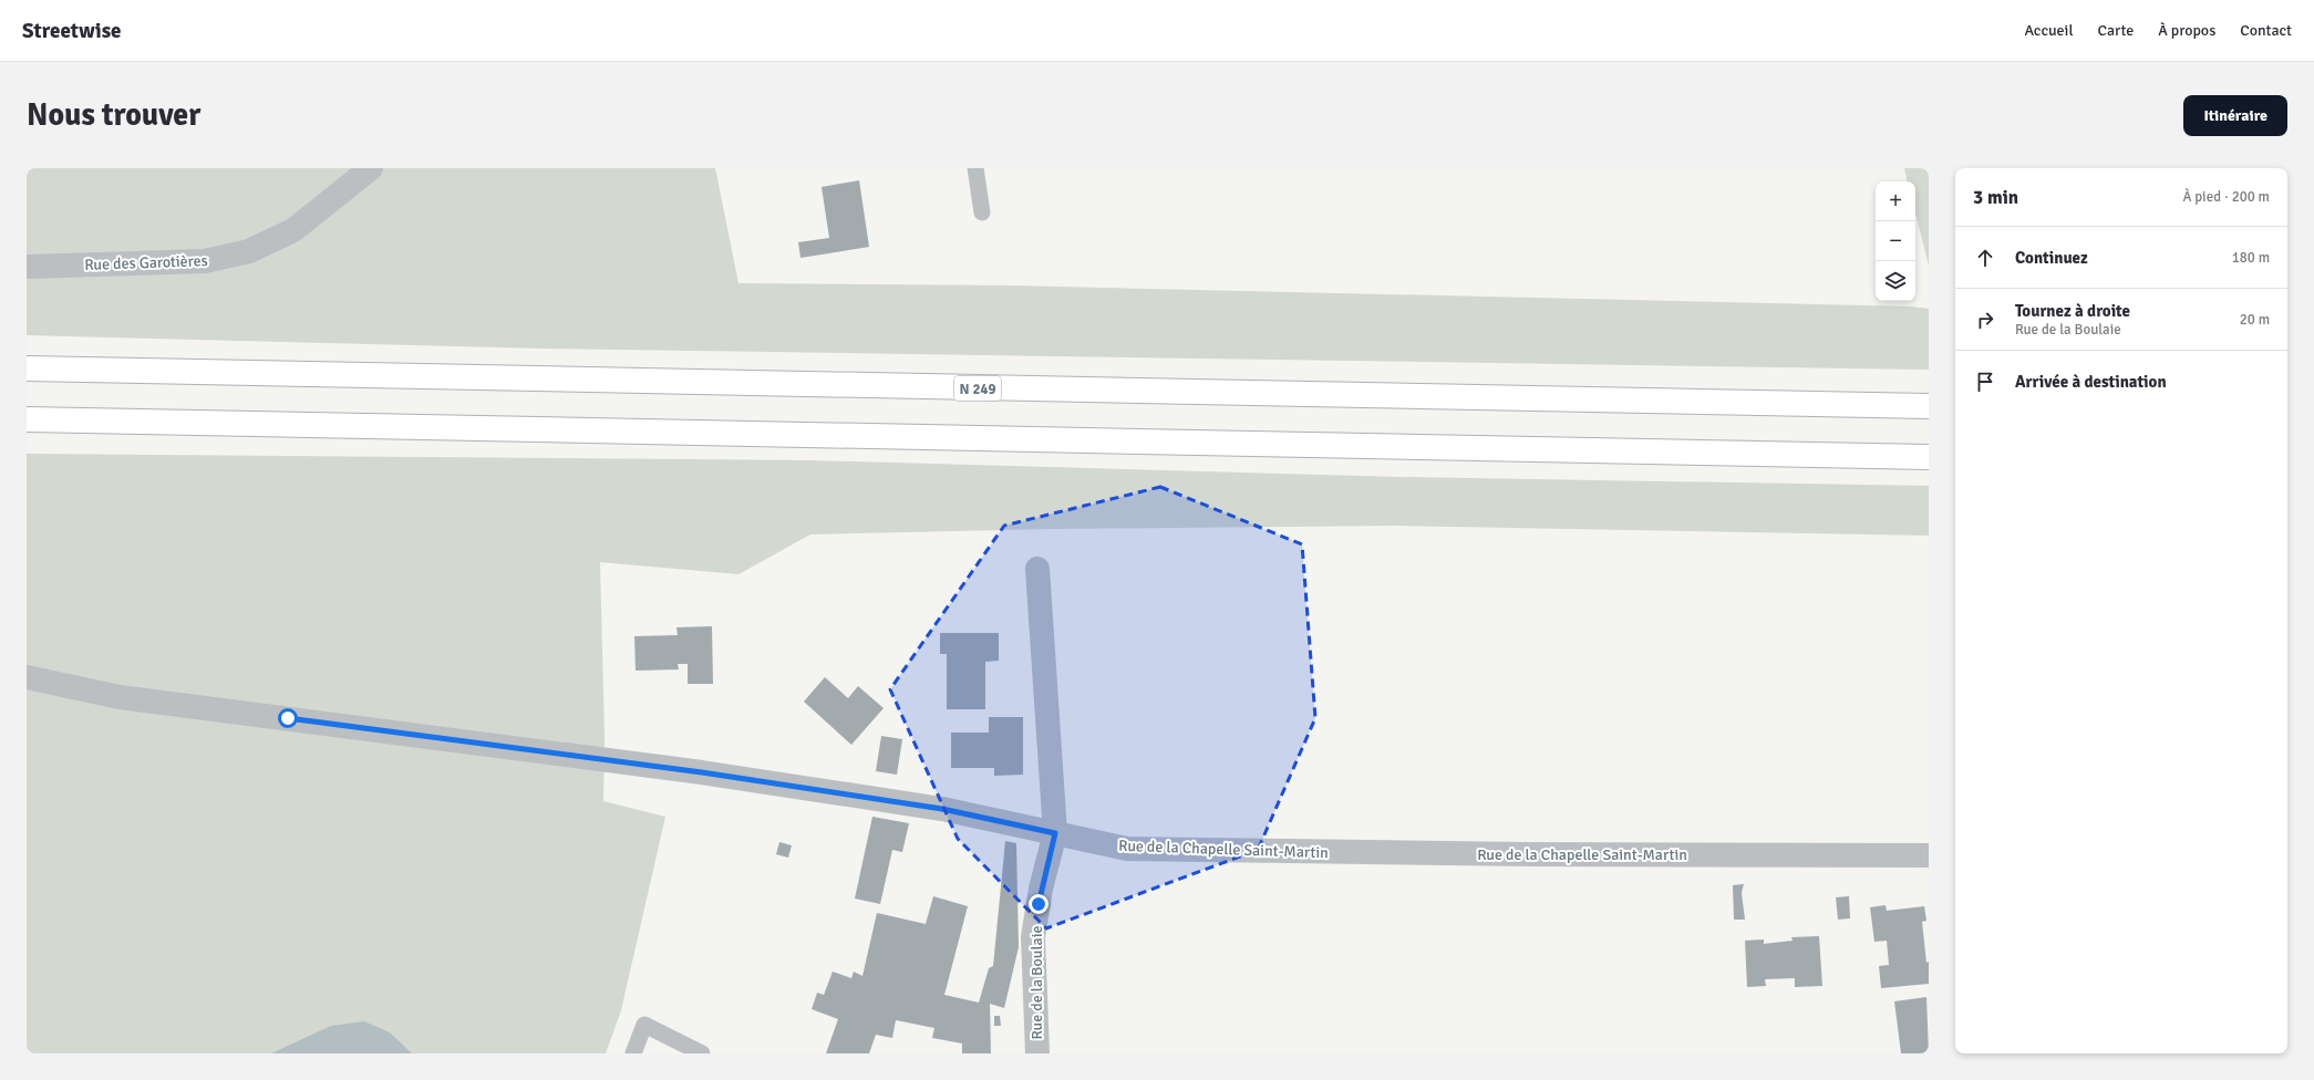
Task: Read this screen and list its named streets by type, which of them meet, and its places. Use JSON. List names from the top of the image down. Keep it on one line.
{"streets":{"highway":["N 249"],"street":["Rue des Garotières","Rue de la Chapelle Saint-Martin","Rue de la Boulaie"]},"crossings":[["Rue de la Chapelle Saint-Martin","Rue de la Boulaie"]],"page":{"header":"Streetwise","nav":["Accueil","Carte","À propos","Contact"],"buttons":"Itinéraire","title":"Nous trouver","heading":["3 min","À pied · 200 m"],"map_buttons":["+","−"],"list":[["Continuez","180 m"],["Tournez à droite","Rue de la Boulaie","20 m"],"Arrivée à destination"]}}
